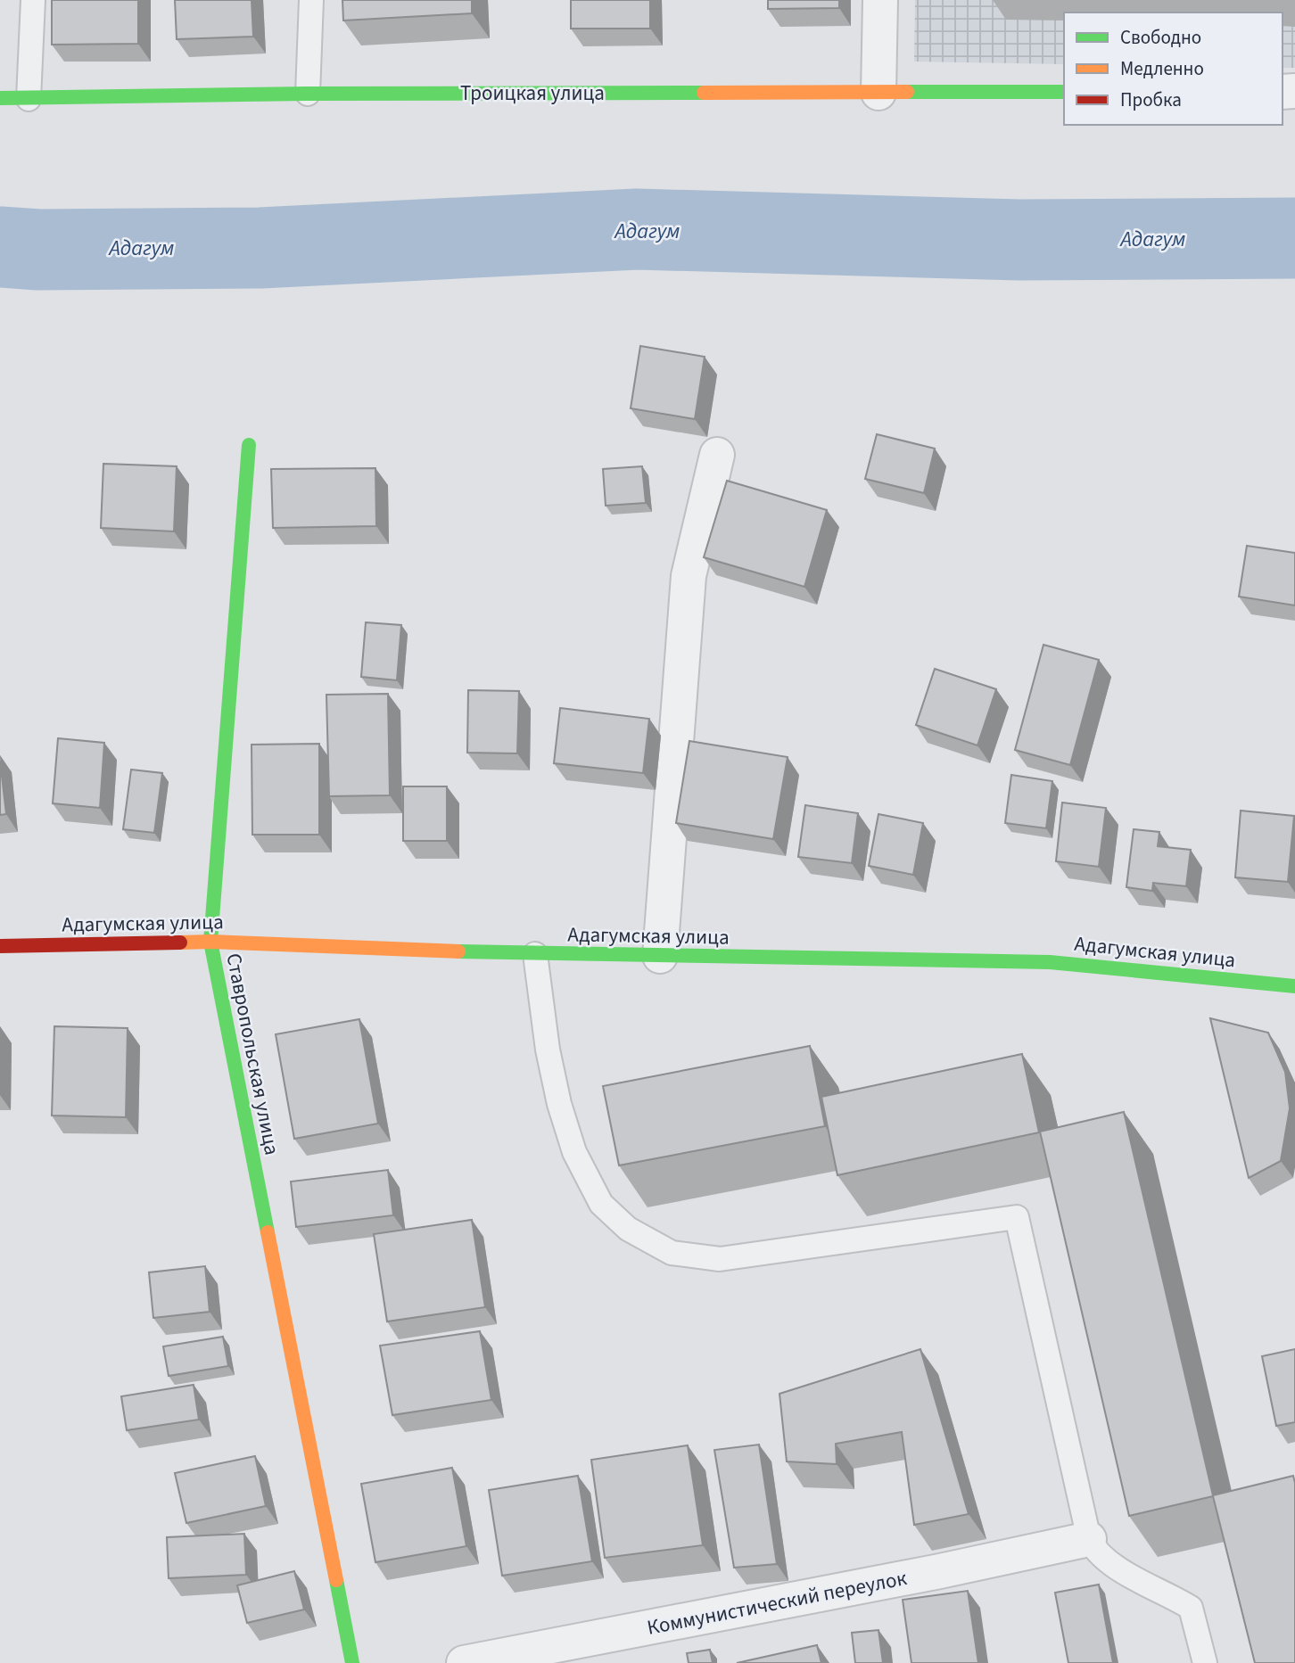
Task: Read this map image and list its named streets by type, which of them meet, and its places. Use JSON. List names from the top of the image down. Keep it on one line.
{"streets":{"street":["Троицкая улица","Адагумская улица","Ставропольская улица","Коммунистический переулок"]},"crossings":[["Адагумская улица","Ставропольская улица"]],"water":["Адагум"],"legend":["Свободно","Медленно","Пробка"]}
